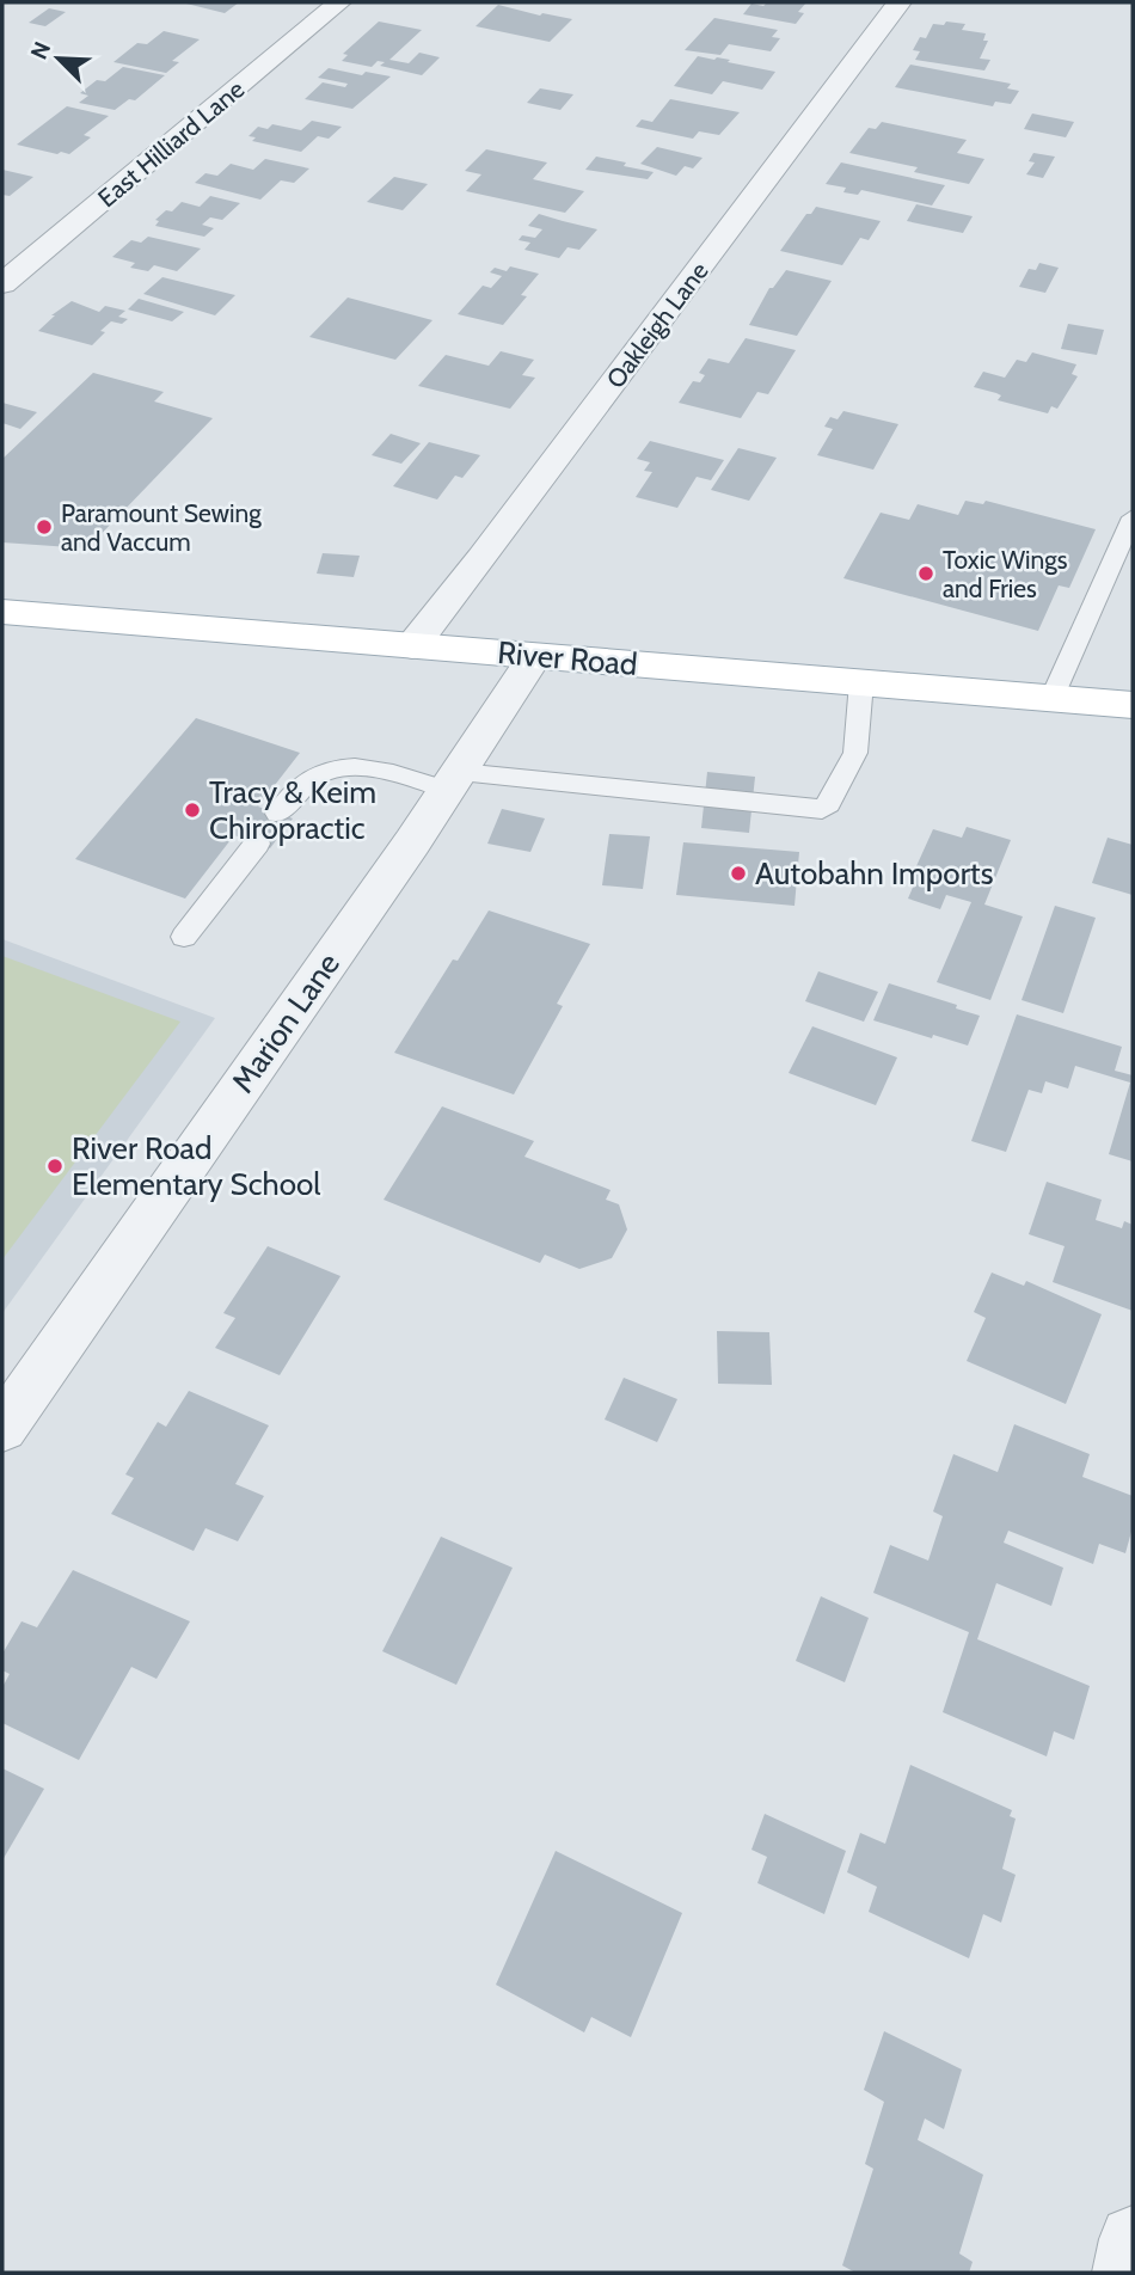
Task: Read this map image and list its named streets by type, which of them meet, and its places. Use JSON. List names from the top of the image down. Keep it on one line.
{"streets":{"main road":["River Road"],"street":["East Hilliard Lane","Oakleigh Lane","Marion Lane"]},"crossings":[["Oakleigh Lane","River Road"],["River Road","Marion Lane"]],"places":["Paramount Sewing and Vaccum","Toxic Wings and Fries","Tracy & Keim Chiropractic","Autobahn Imports","River Road Elementary School"],"north":"top left"}
